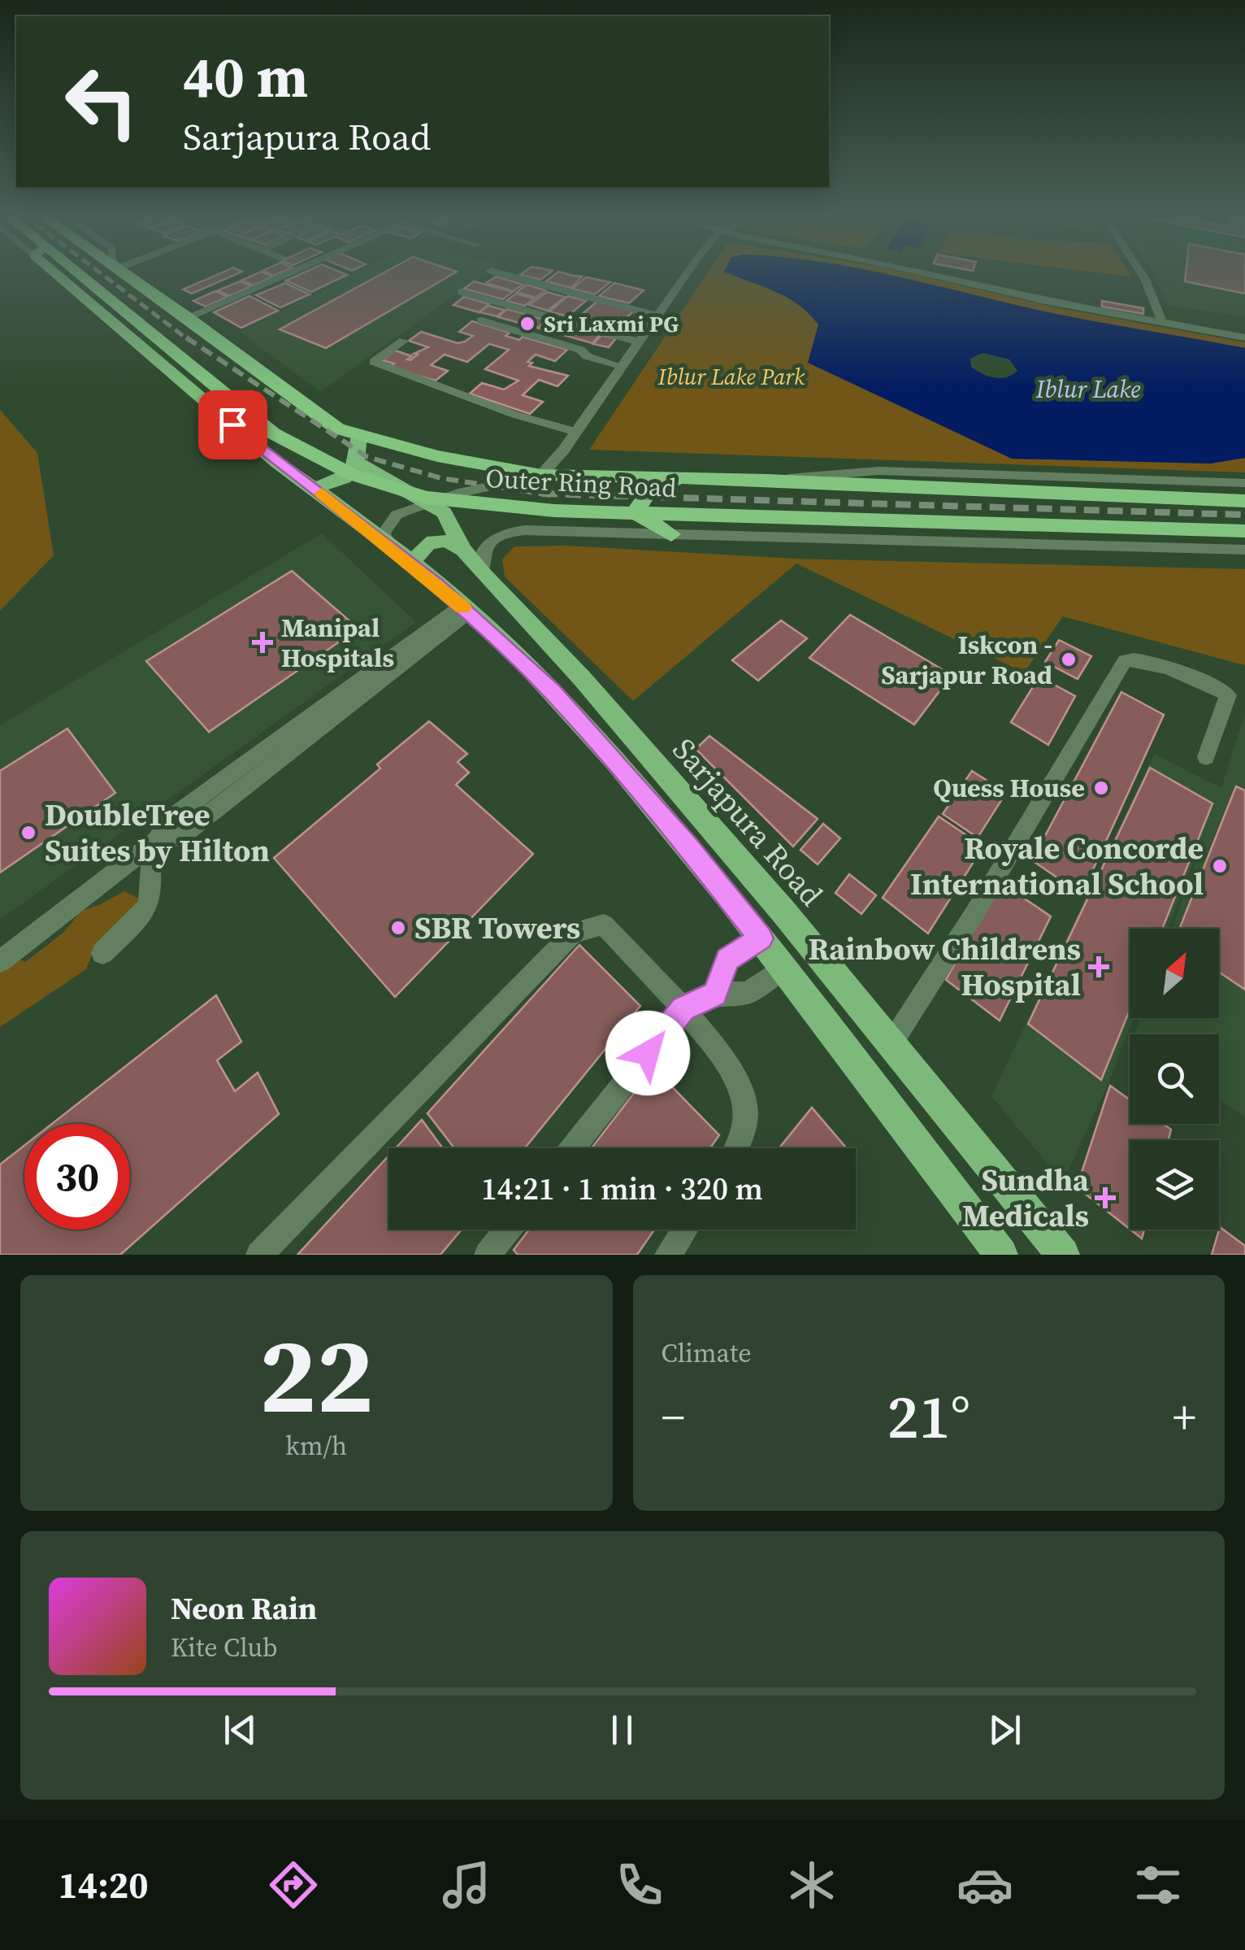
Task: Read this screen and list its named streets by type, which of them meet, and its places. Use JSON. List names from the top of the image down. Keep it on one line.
{"streets":{"highway":["Outer Ring Road"],"main road":["Sarjapura Road"]},"water":["Iblur Lake"],"parks":["Iblur Lake Park"],"places":{"other":["Sri Laxmi PG","Iskcon - Sarjapur Road","Quess House","DoubleTree Suites by Hilton","Royale Concorde International School","SBR Towers"],"health":["Manipal Hospitals","Rainbow Childrens Hospital","Sundha Medicals"]},"north":"top right","page":{"turn":["40 m","Sarjapura Road"],"limit":"30","trip":"14:21 · 1 min · 320 m","tile":[["22","km/h"],"Climate"],"heat":["−","21°","+"],"song":["Neon Rain","Kite Club"],"tabs":"14:20"}}
